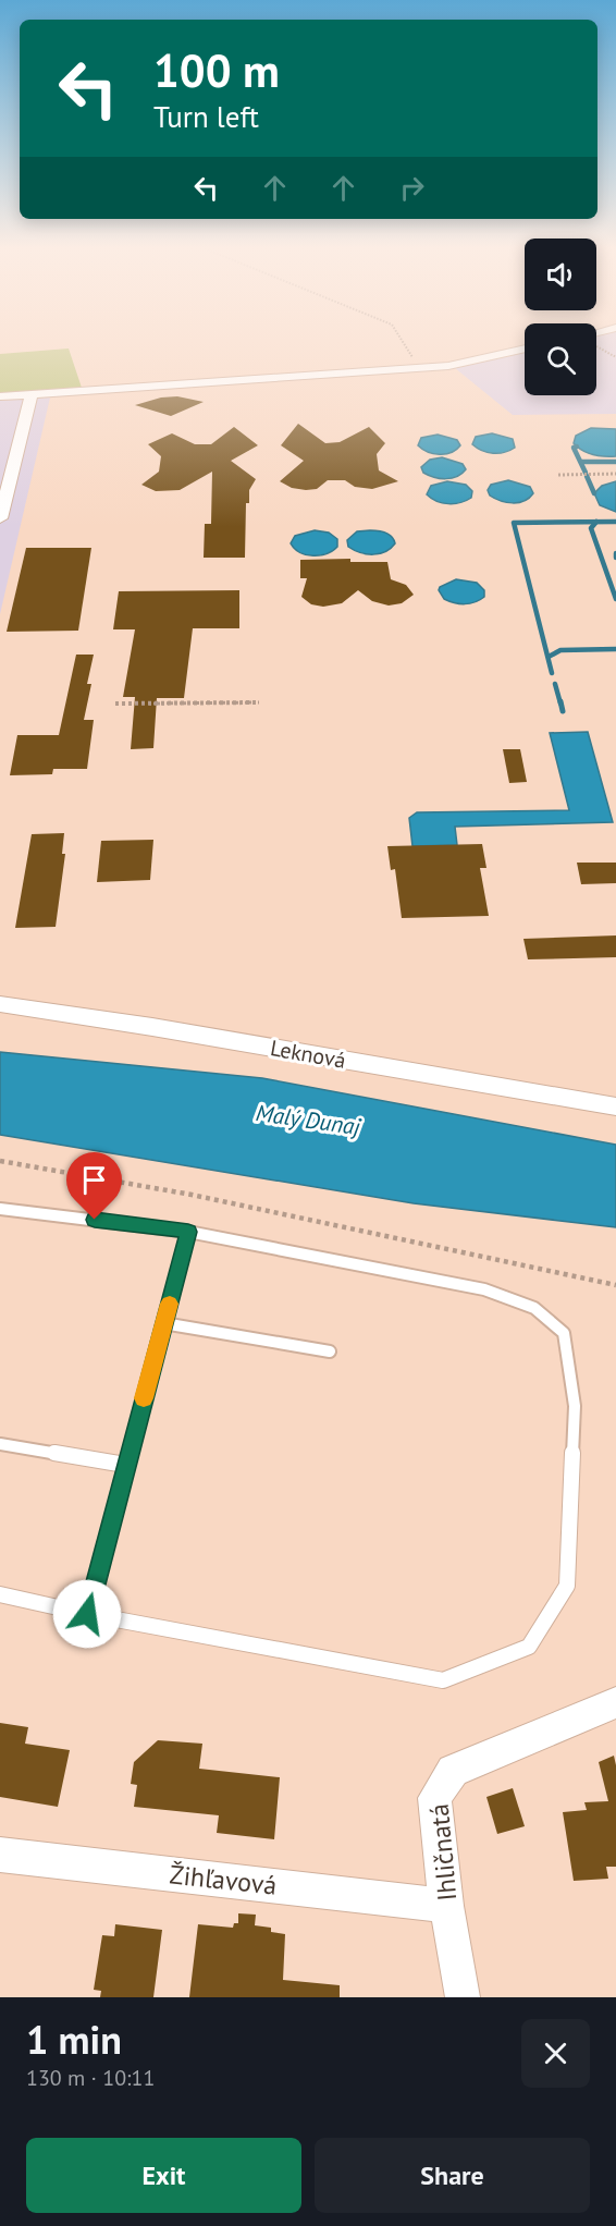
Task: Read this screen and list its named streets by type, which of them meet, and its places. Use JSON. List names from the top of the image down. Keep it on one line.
{"streets":{"street":["Leknová","Ihličnatá","Žihľavová"]},"crossings":[["Ihličnatá","Žihľavová"]],"water":["Malý Dunaj"],"page":{"turn":["100 m","Turn left"],"heading":["1 min","130 m · 10:11"],"buttons":["Exit","Share"]}}
